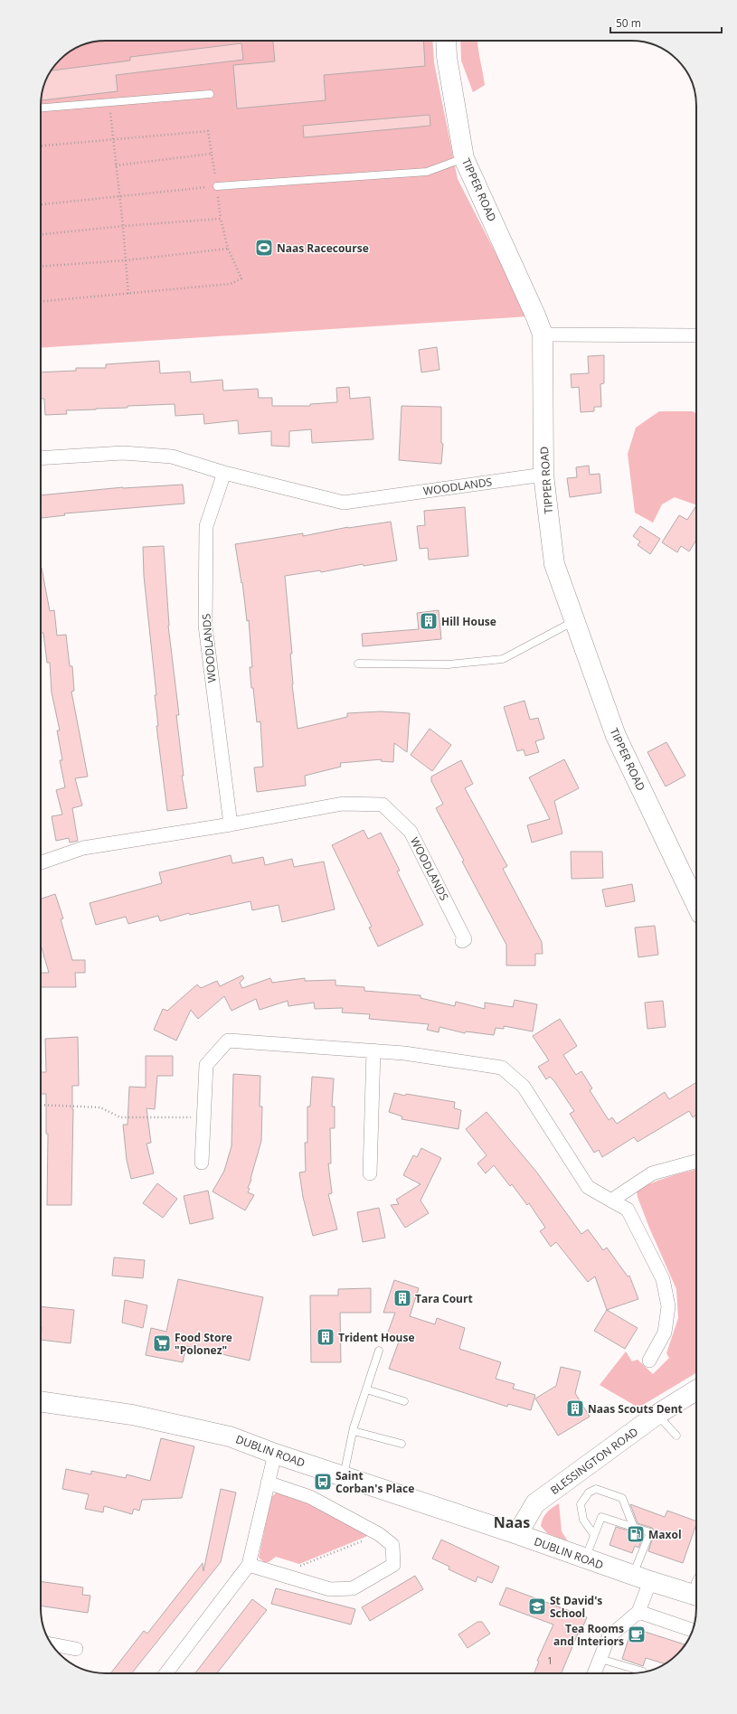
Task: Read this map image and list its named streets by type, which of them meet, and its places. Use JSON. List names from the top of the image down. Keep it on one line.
{"streets":{"street":["TIPPER ROAD","WOODLANDS","DUBLIN ROAD","BLESSINGTON ROAD"]},"crossings":[["TIPPER ROAD","WOODLANDS"],["DUBLIN ROAD","BLESSINGTON ROAD"]],"districts":["Naas"],"places":{"sports":["Naas Racecourse"],"building":["Hill House","Tara Court","Trident House","Naas Scouts Dent"],"supermarket":["Food Store \"Polonez\""],"bus stop":["Saint Corban's Place"],"fuel station":["Maxol"],"school or university":["St David's School"],"cafe":["Tea Rooms and Interiors"]},"house_numbers":["1"],"scale_bar":"50 m"}
